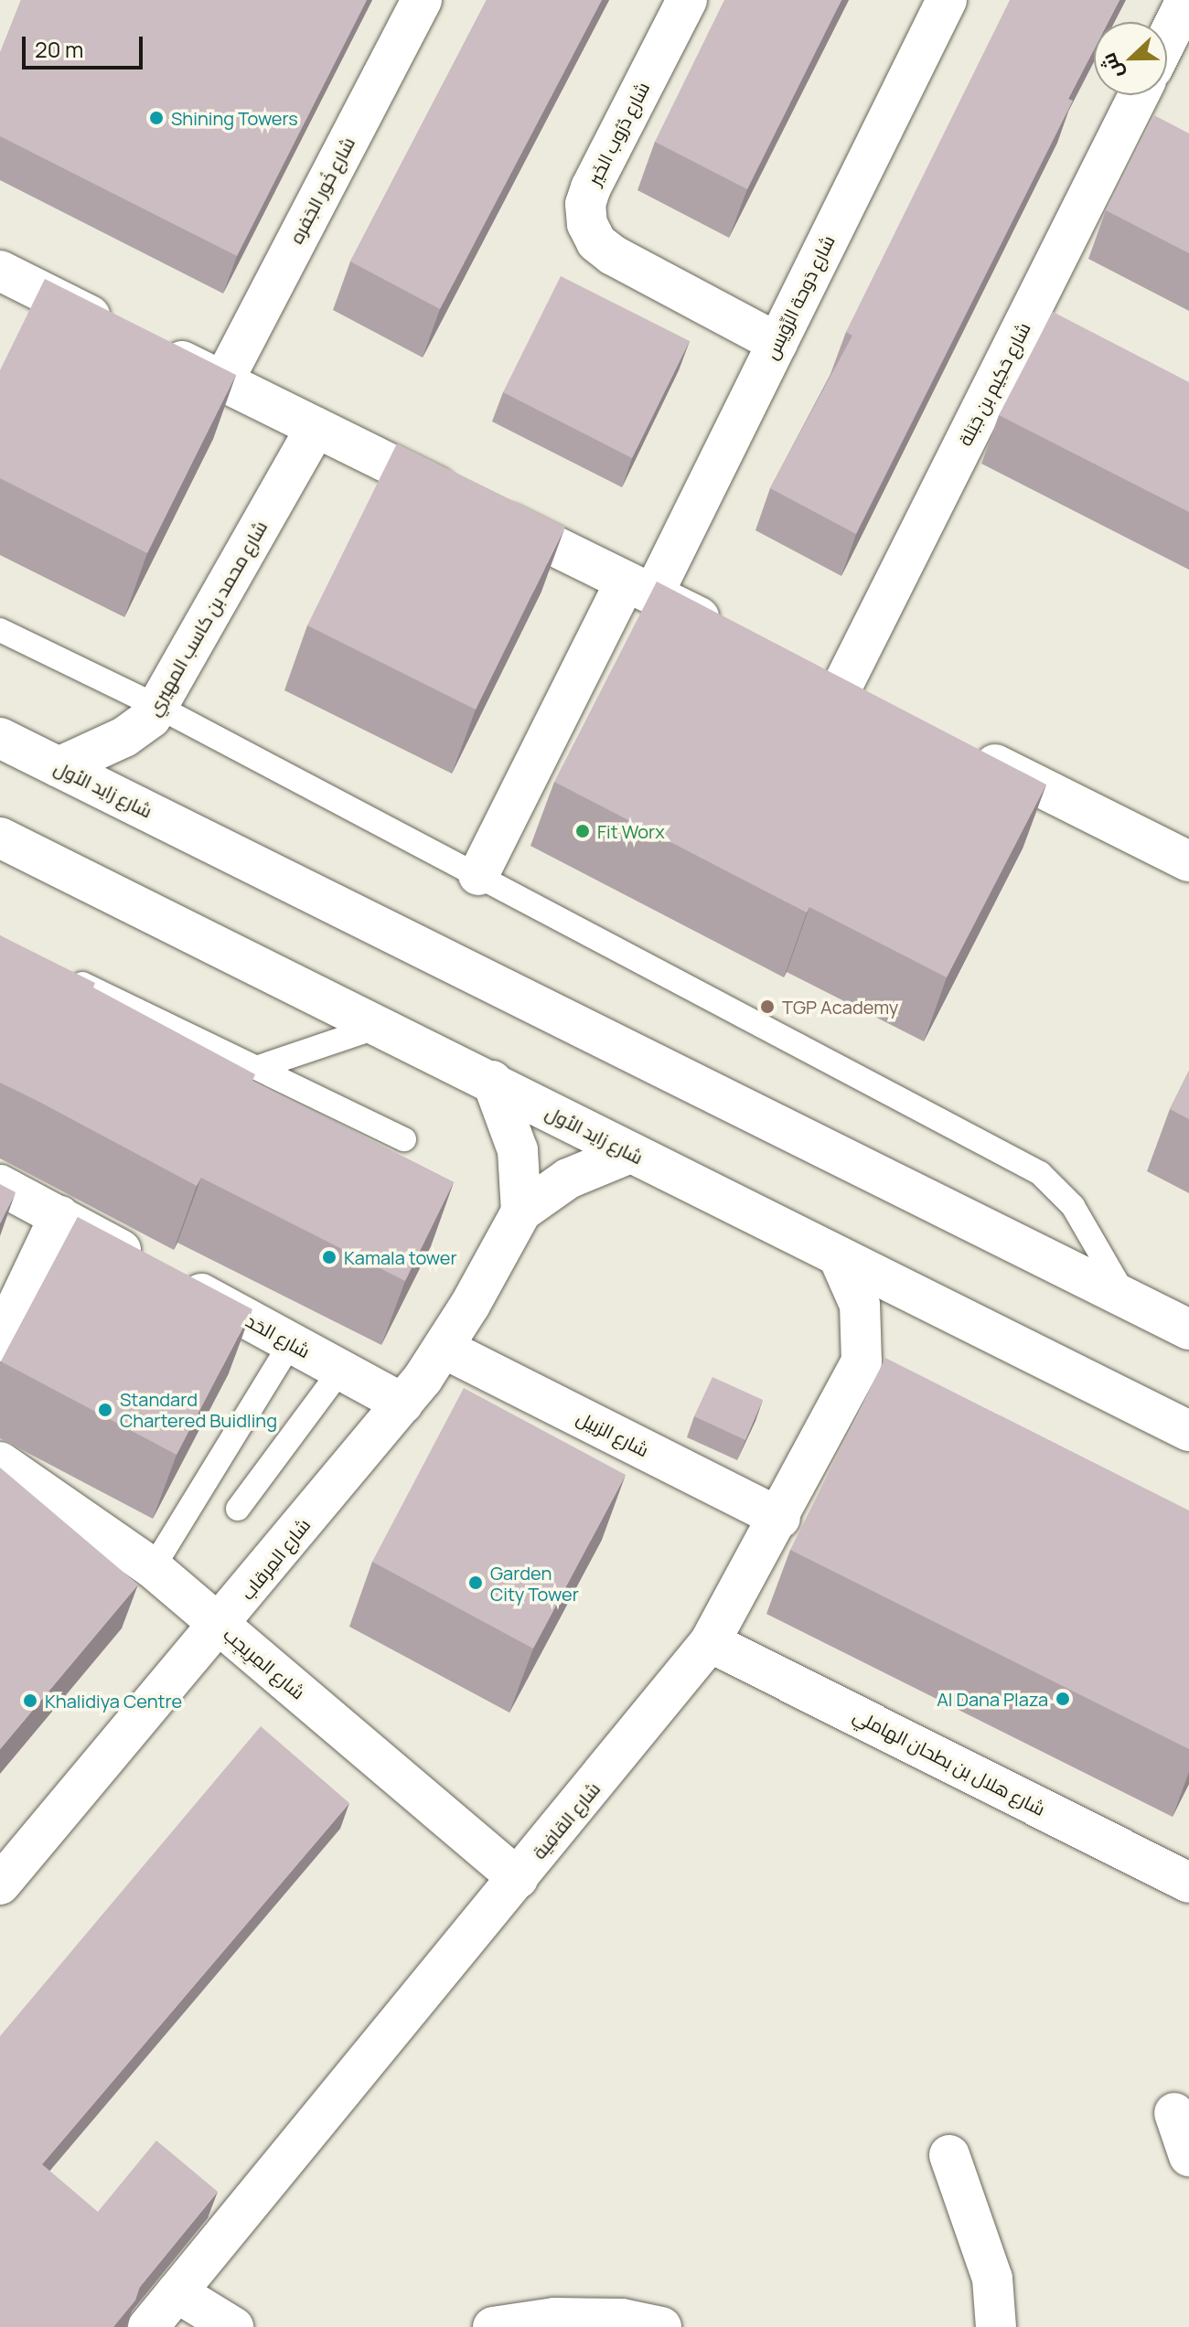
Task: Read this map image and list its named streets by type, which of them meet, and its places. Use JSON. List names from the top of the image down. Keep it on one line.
{"streets":{"street":["شارع دُرُوب الخَير","شارع خُور الجَفره","شارع دَوحة الرِّوَيس","شارع حَكِيم بن جَبَلة","شارع محمد بن كاسب المهيري","شارع زايد الأول","شارع الحَد","شارع الزبيل","شارع المِرقاب","شارع المِرِيجِب","شارع هلال بن بطحان الهاملي","شارع القافِية"]},"crossings":[["شارع دُرُوب الخَير","شارع دَوحة الرِّوَيس"],["شارع محمد بن كاسب المهيري","شارع زايد الأول"],["شارع زايد الأول","شارع المِرقاب"],["شارع زايد الأول","شارع القافِية"],["شارع الحَد","شارع المِرقاب"],["شارع الزبيل","شارع المِرقاب"],["شارع الزبيل","شارع القافِية"],["شارع المِرقاب","شارع المِرِيجِب"],["شارع المِرِيجِب","شارع القافِية"],["شارع هلال بن بطحان الهاملي","شارع القافِية"]],"places":["Shining Towers","Fit Worx","TGP Academy","Kamala tower","Standard Chartered Buidling","Garden City Tower","Al Dana Plaza","Khalidiya Centre"],"scale_bar":"20 m","north":"left"}
